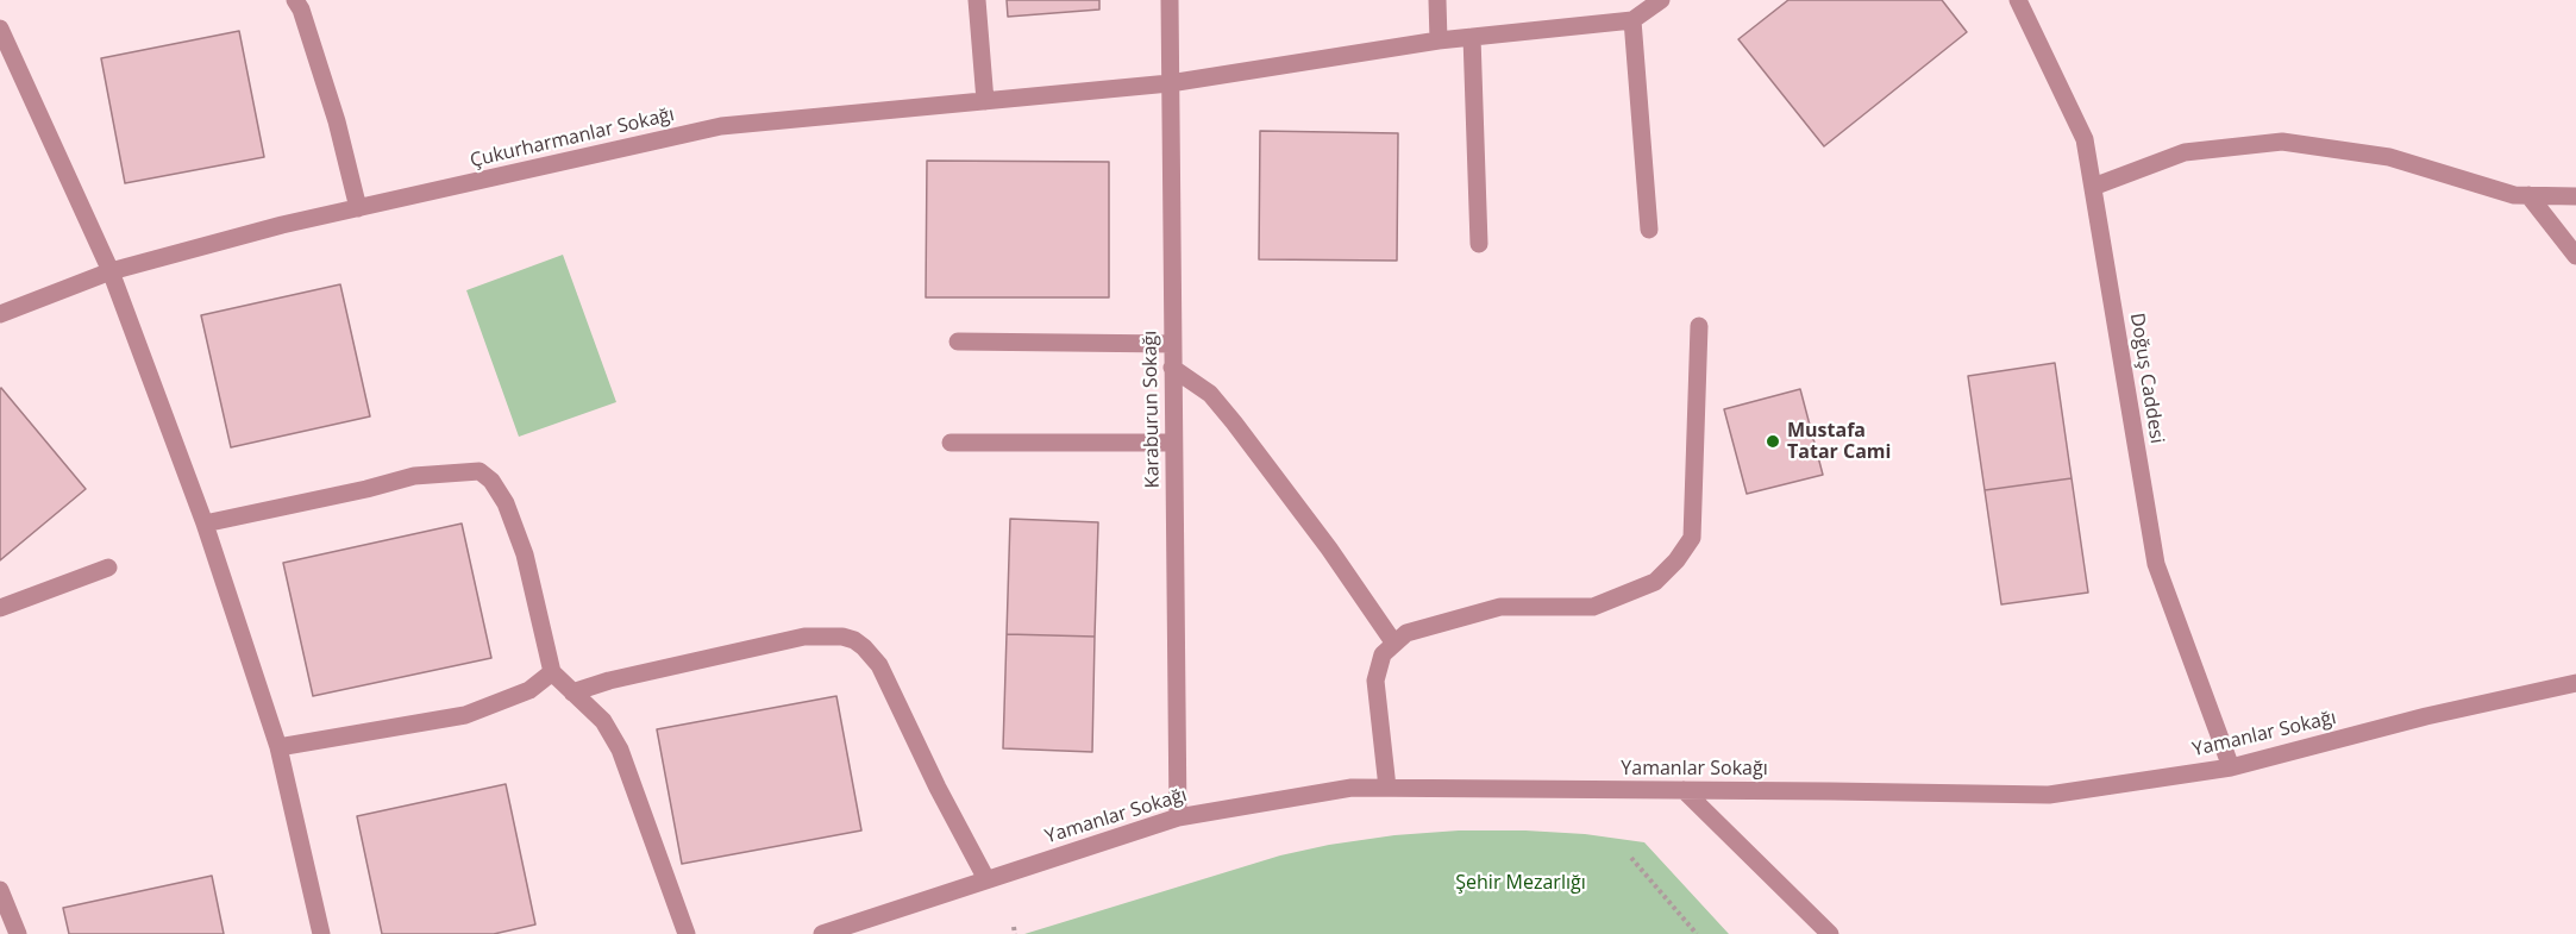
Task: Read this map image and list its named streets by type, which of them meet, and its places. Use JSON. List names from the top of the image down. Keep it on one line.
{"streets":{"street":["Çukurharmanlar Sokağı","Doğuş Caddesi","Karaburun Sokağı","Yamanlar Sokağı"]},"crossings":[["Çukurharmanlar Sokağı","Karaburun Sokağı"],["Doğuş Caddesi","Yamanlar Sokağı"],["Karaburun Sokağı","Yamanlar Sokağı"]],"parks":["Şehir Mezarlığı"],"places":["Mustafa Tatar Cami"]}
